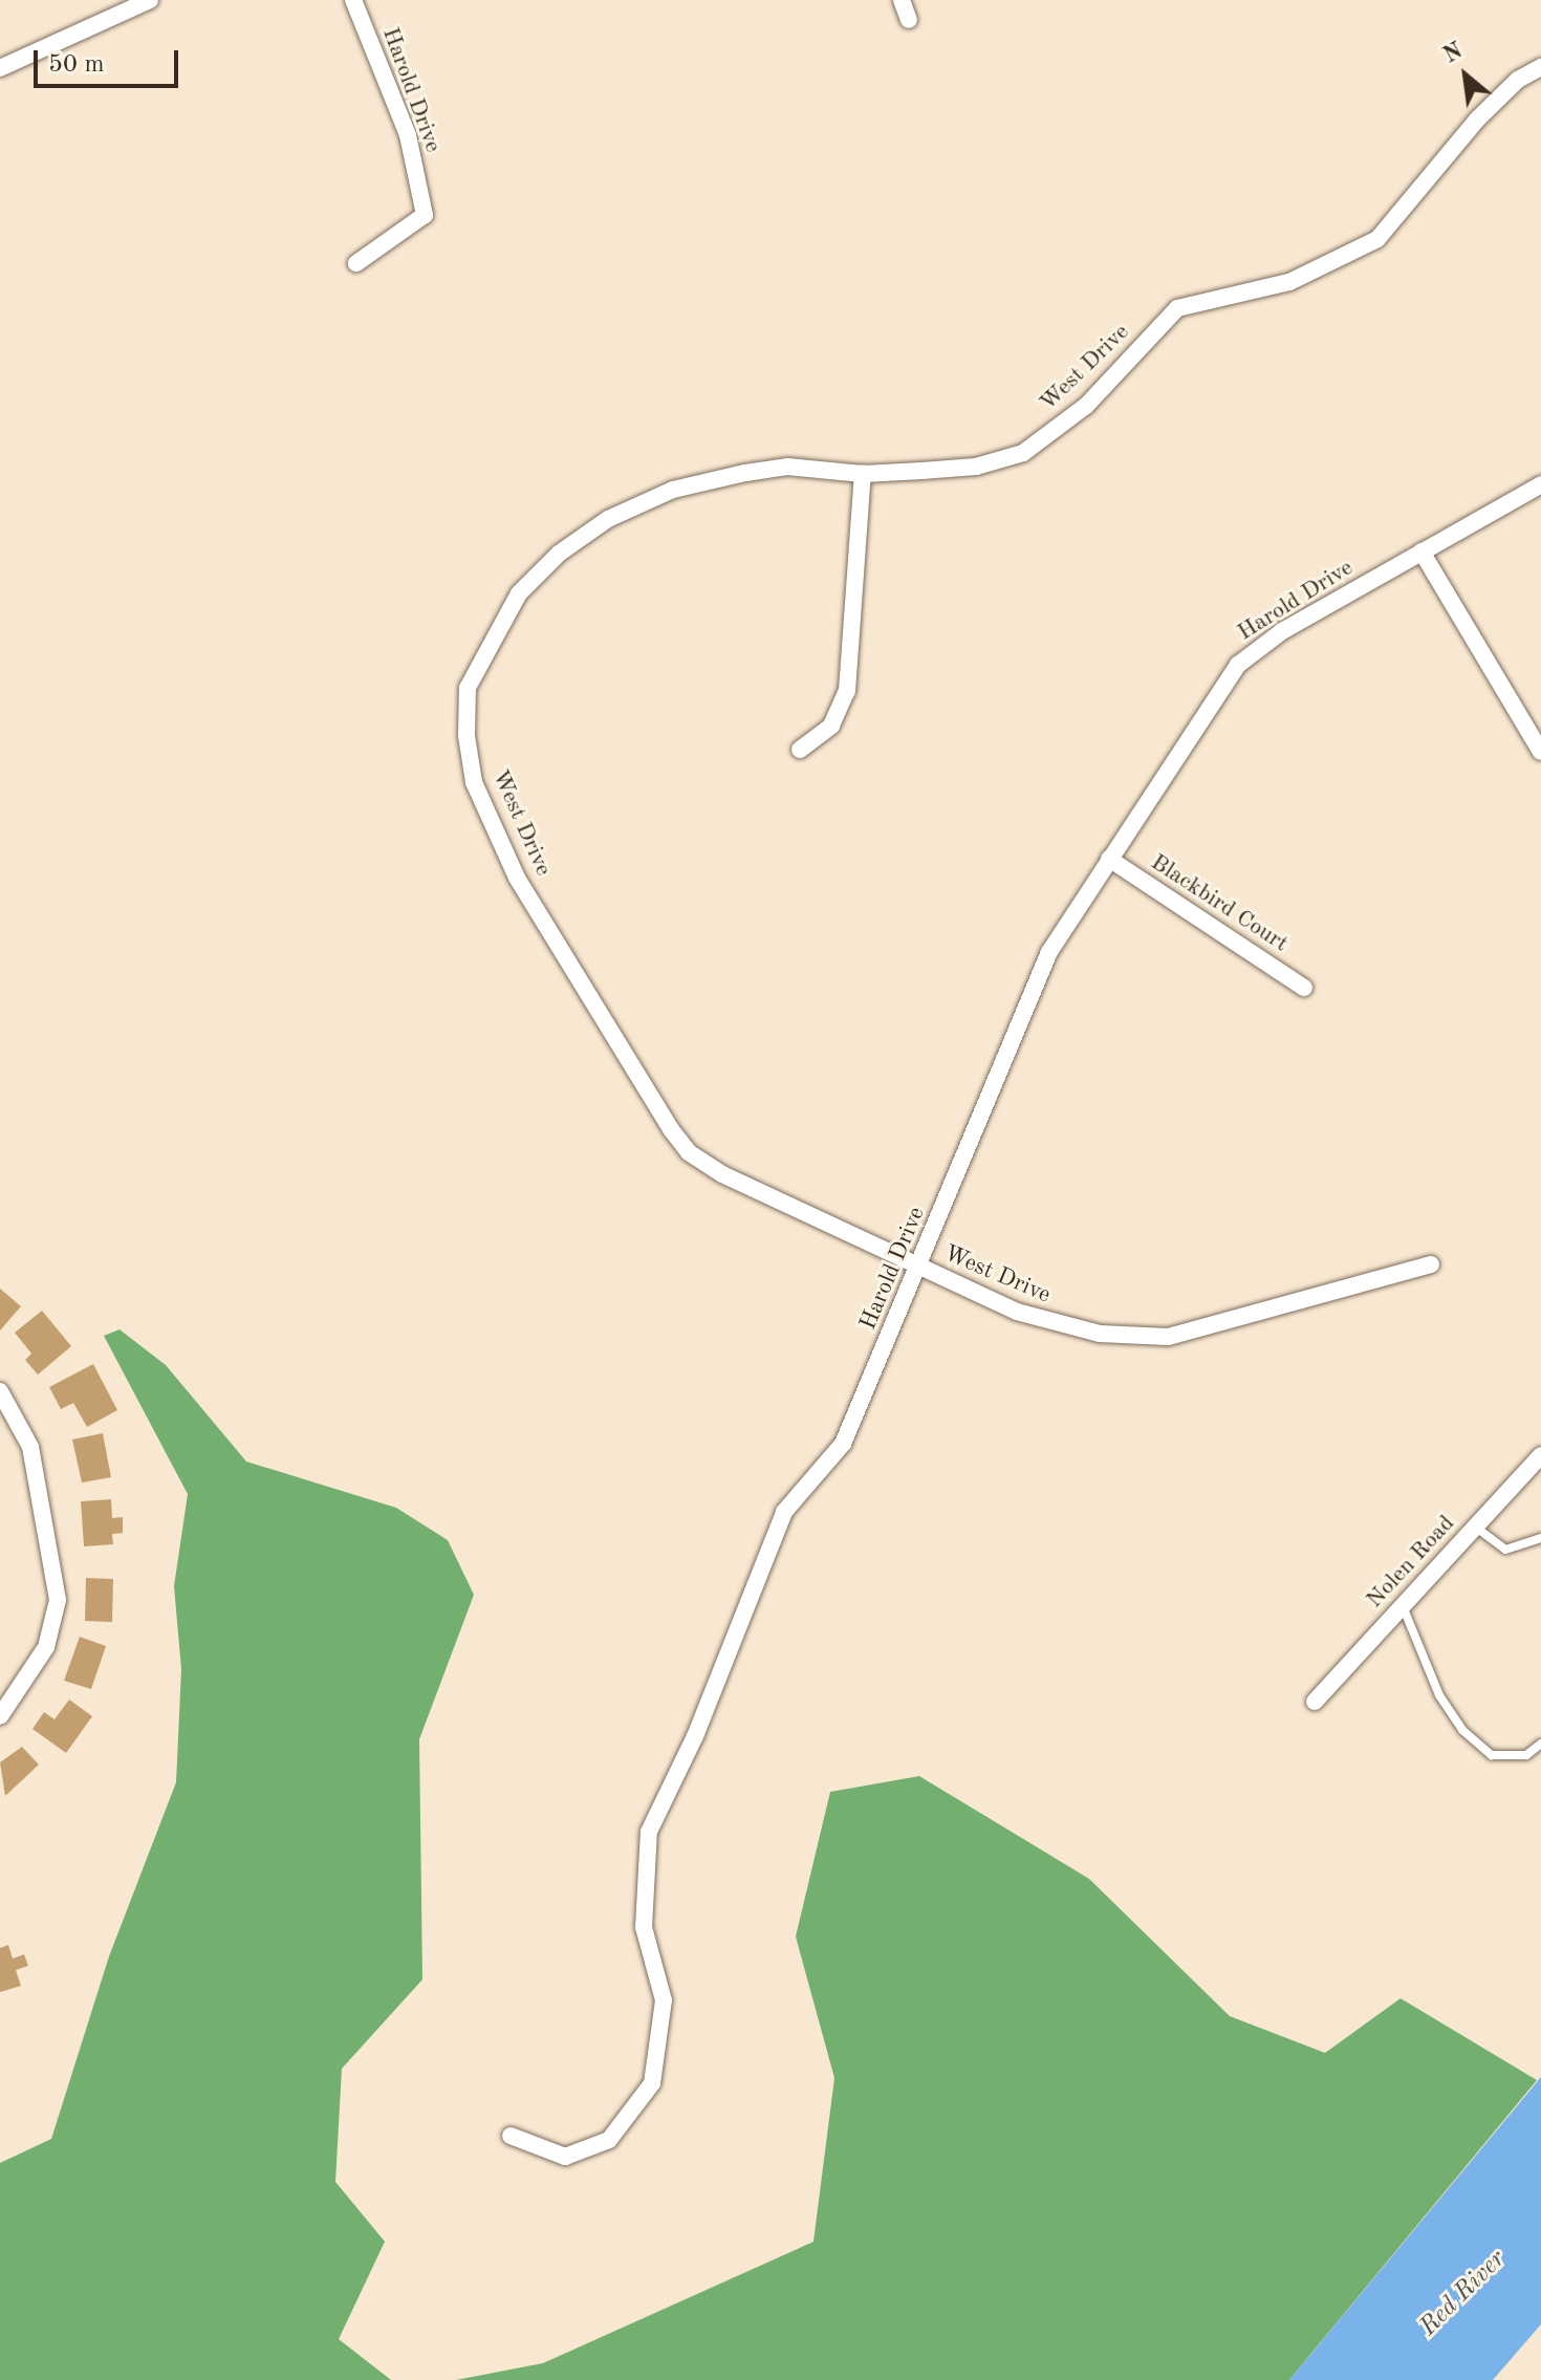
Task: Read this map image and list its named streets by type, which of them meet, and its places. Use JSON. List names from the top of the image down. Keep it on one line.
{"streets":{"street":["Harold Drive","West Drive","Blackbird Court","Nolen Road"]},"crossings":[["Harold Drive","West Drive"],["Harold Drive","Blackbird Court"]],"water":["Red River"],"scale_bar":"50 m","north":"top left"}
